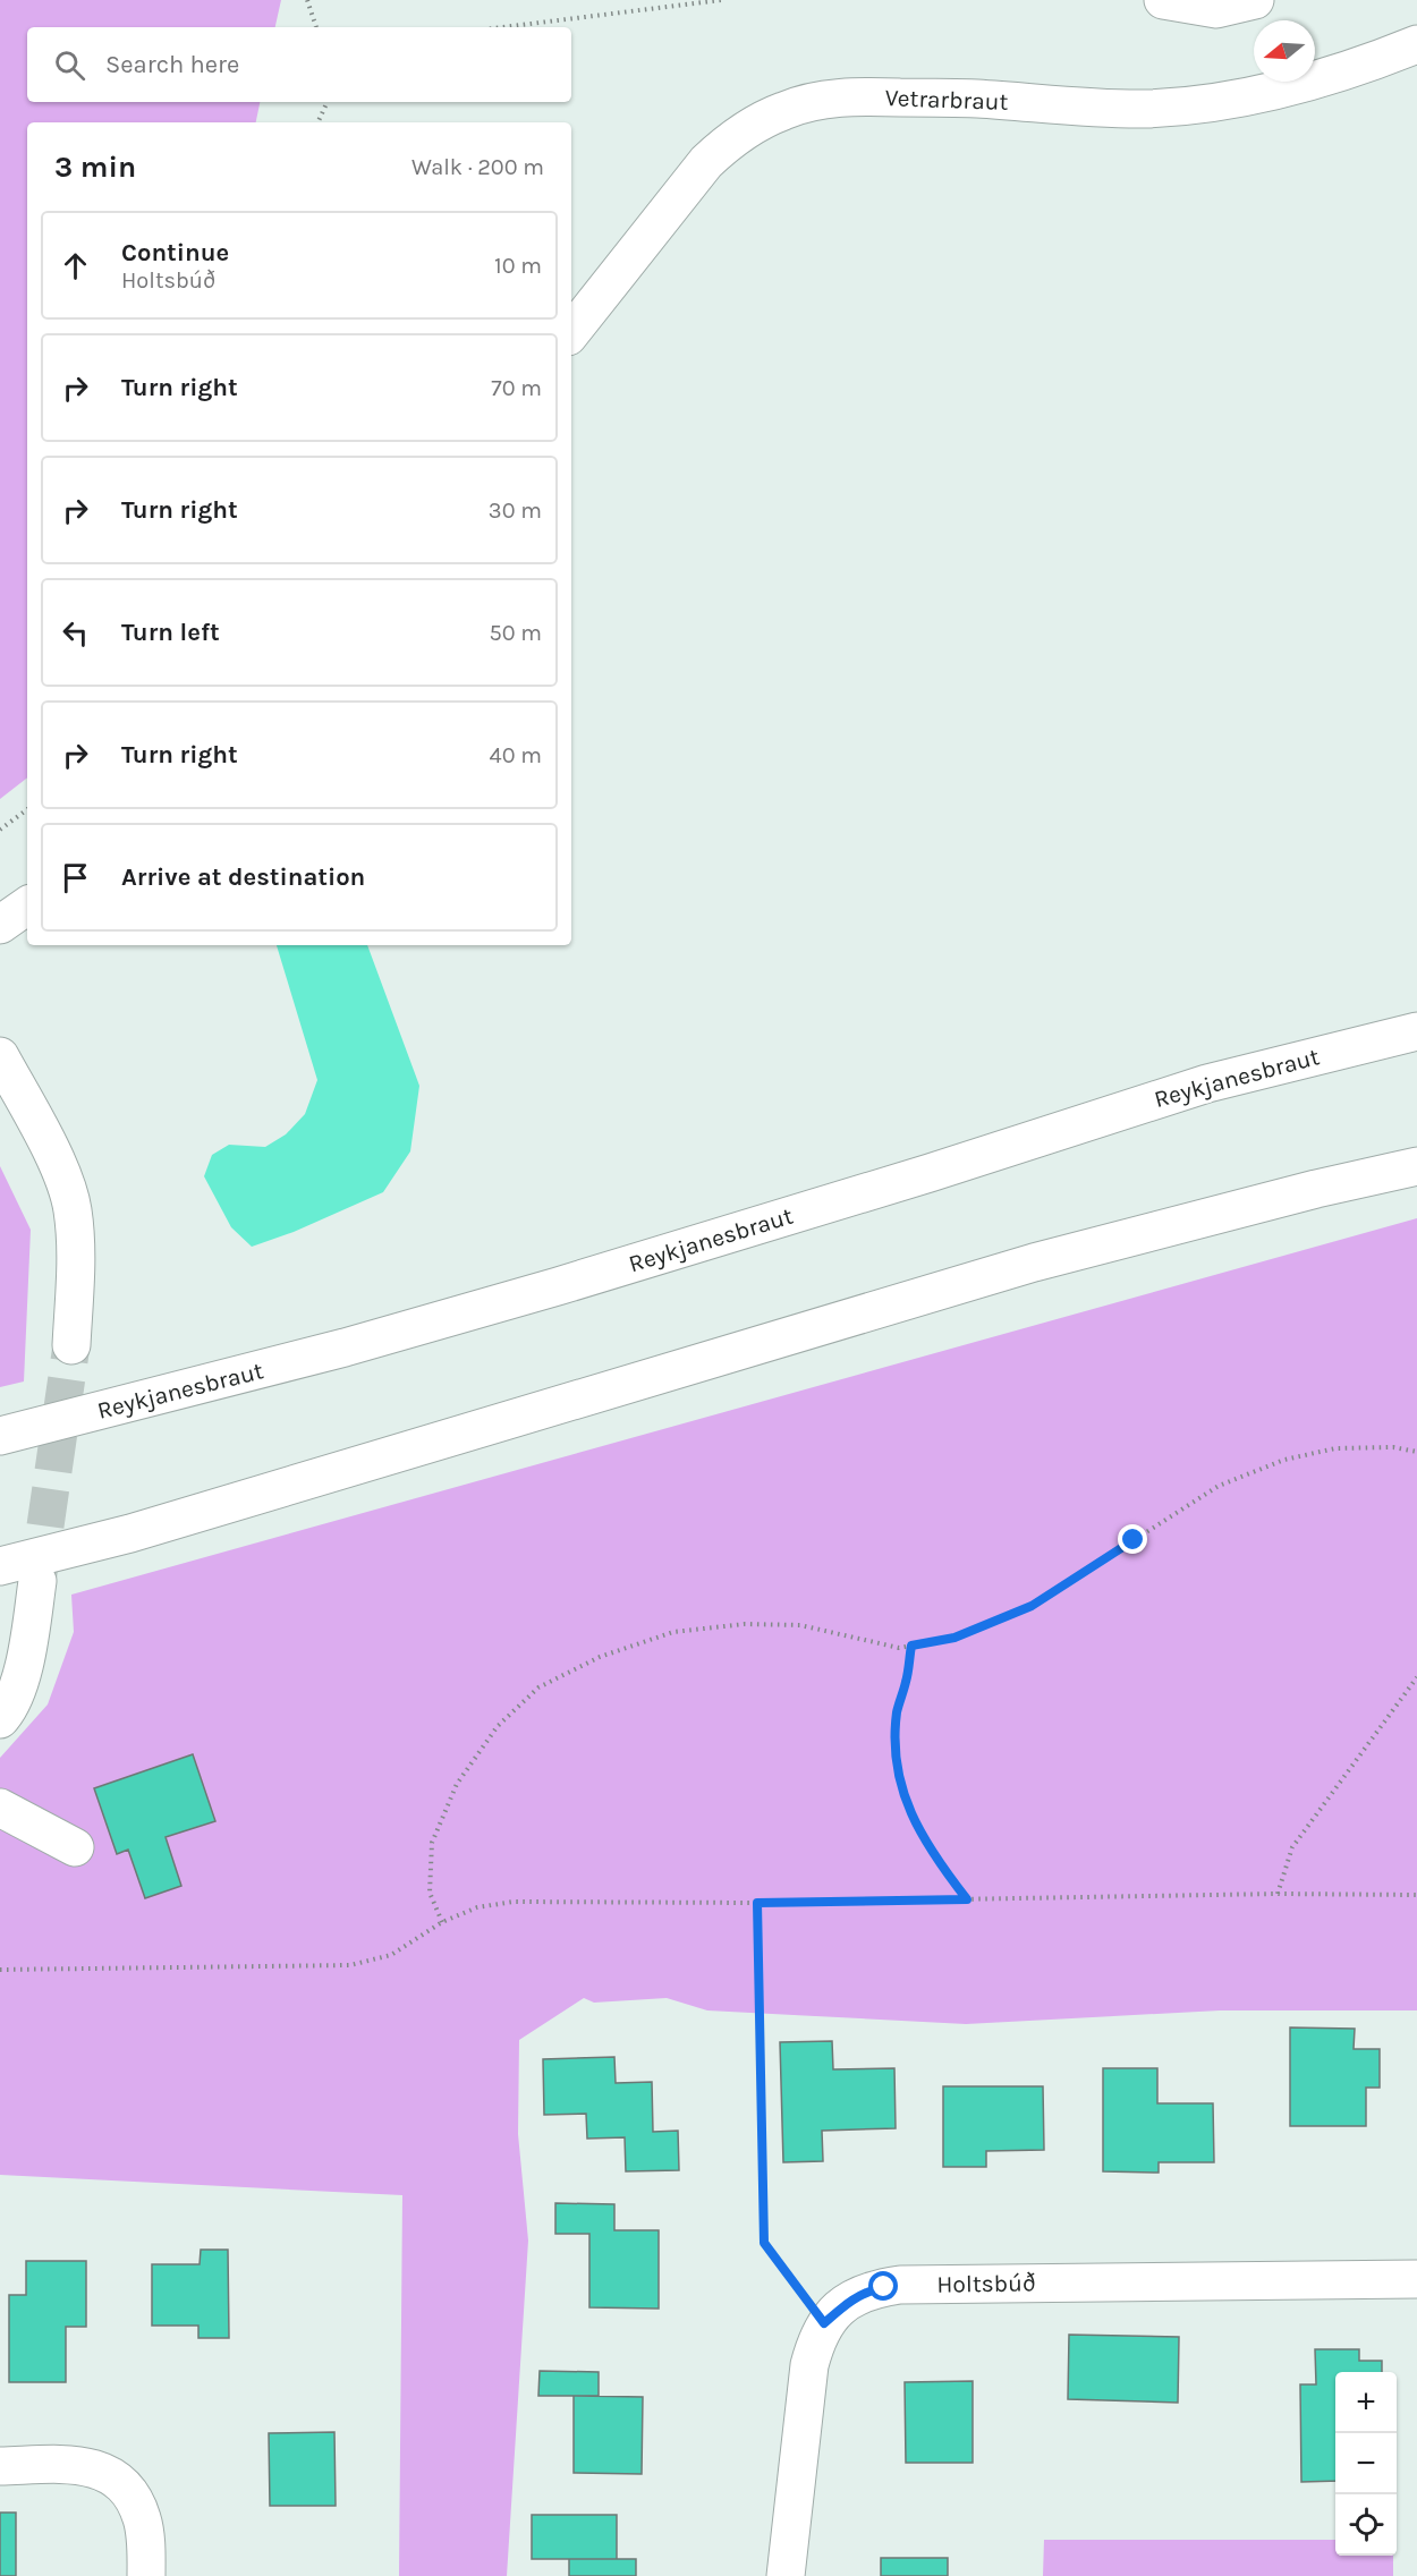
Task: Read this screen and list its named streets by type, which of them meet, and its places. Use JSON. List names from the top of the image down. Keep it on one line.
{"streets":{"main road":["Vetrarbraut","Reykjanesbraut","Holtsbúð"]},"north":"left","page":{"search":"Search here","heading":["3 min","Walk · 200 m"],"list":[["Continue","Holtsbúð","10 m"],["Turn right","70 m"],["Turn right","30 m"],["Turn left","50 m"],["Turn right","40 m"],"Arrive at destination"],"map_buttons":["+","−"]}}
